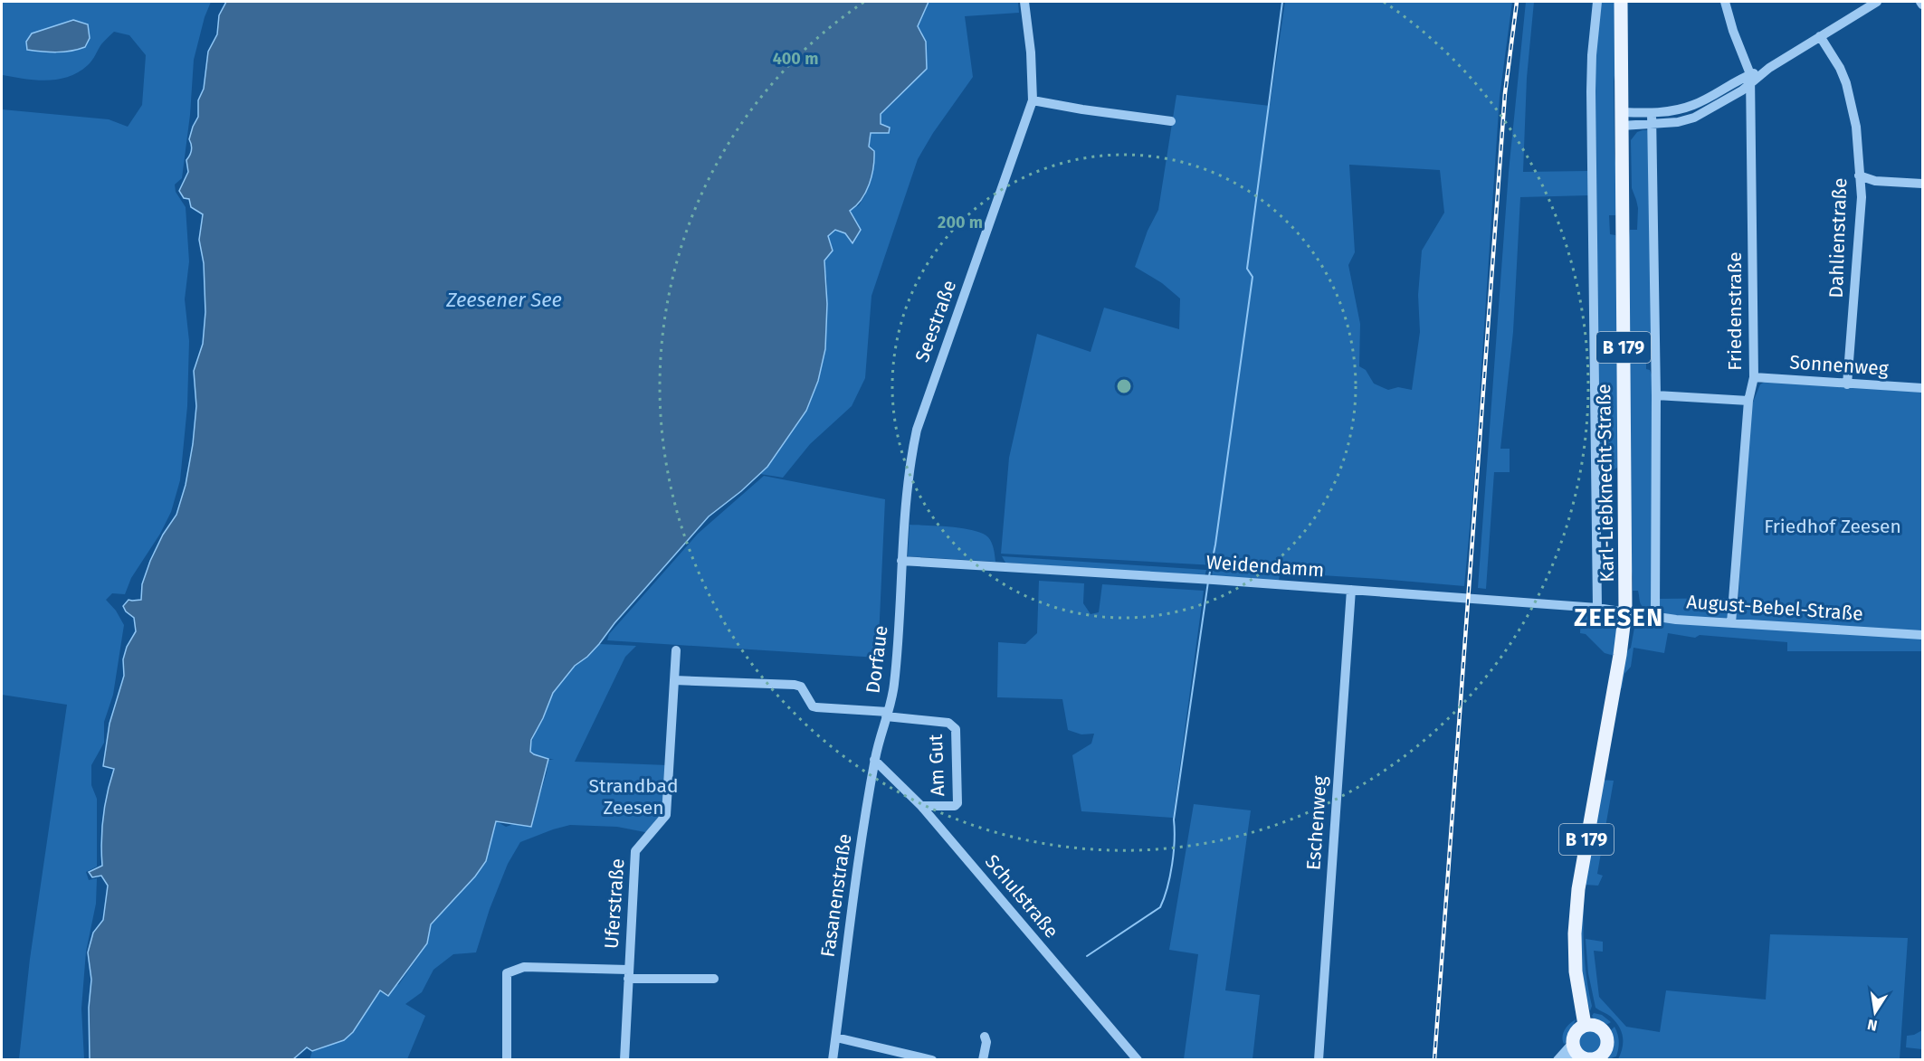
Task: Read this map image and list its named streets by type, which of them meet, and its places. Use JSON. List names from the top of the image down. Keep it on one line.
{"streets":{"main road":["B 179","Karl-Liebknecht-Straße"],"street":["Dahlienstraße","Friedenstraße","Seestraße","Sonnenweg","Weidendamm","August-Bebel-Straße","Dorfaue","Am Gut","Eschenweg","Fasanenstraße","Schulstraße","Uferstraße"]},"crossings":[["Dahlienstraße","Sonnenweg"],["Friedenstraße","Sonnenweg"],["Friedenstraße","August-Bebel-Straße"],["Seestraße","Weidendamm"],["Seestraße","Dorfaue"],["Karl-Liebknecht-Straße","Weidendamm"],["Karl-Liebknecht-Straße","August-Bebel-Straße"],["Weidendamm","August-Bebel-Straße"],["Weidendamm","Dorfaue"],["Weidendamm","Eschenweg"],["Dorfaue","Am Gut"],["Dorfaue","Fasanenstraße"],["Dorfaue","Schulstraße"],["Am Gut","Schulstraße"],["Fasanenstraße","Schulstraße"]],"districts":["ZEESEN"],"water":["Zeesener See"],"parks":["Friedhof Zeesen","Strandbad Zeesen"],"north":"bottom","rings":["400 m","200 m"]}
